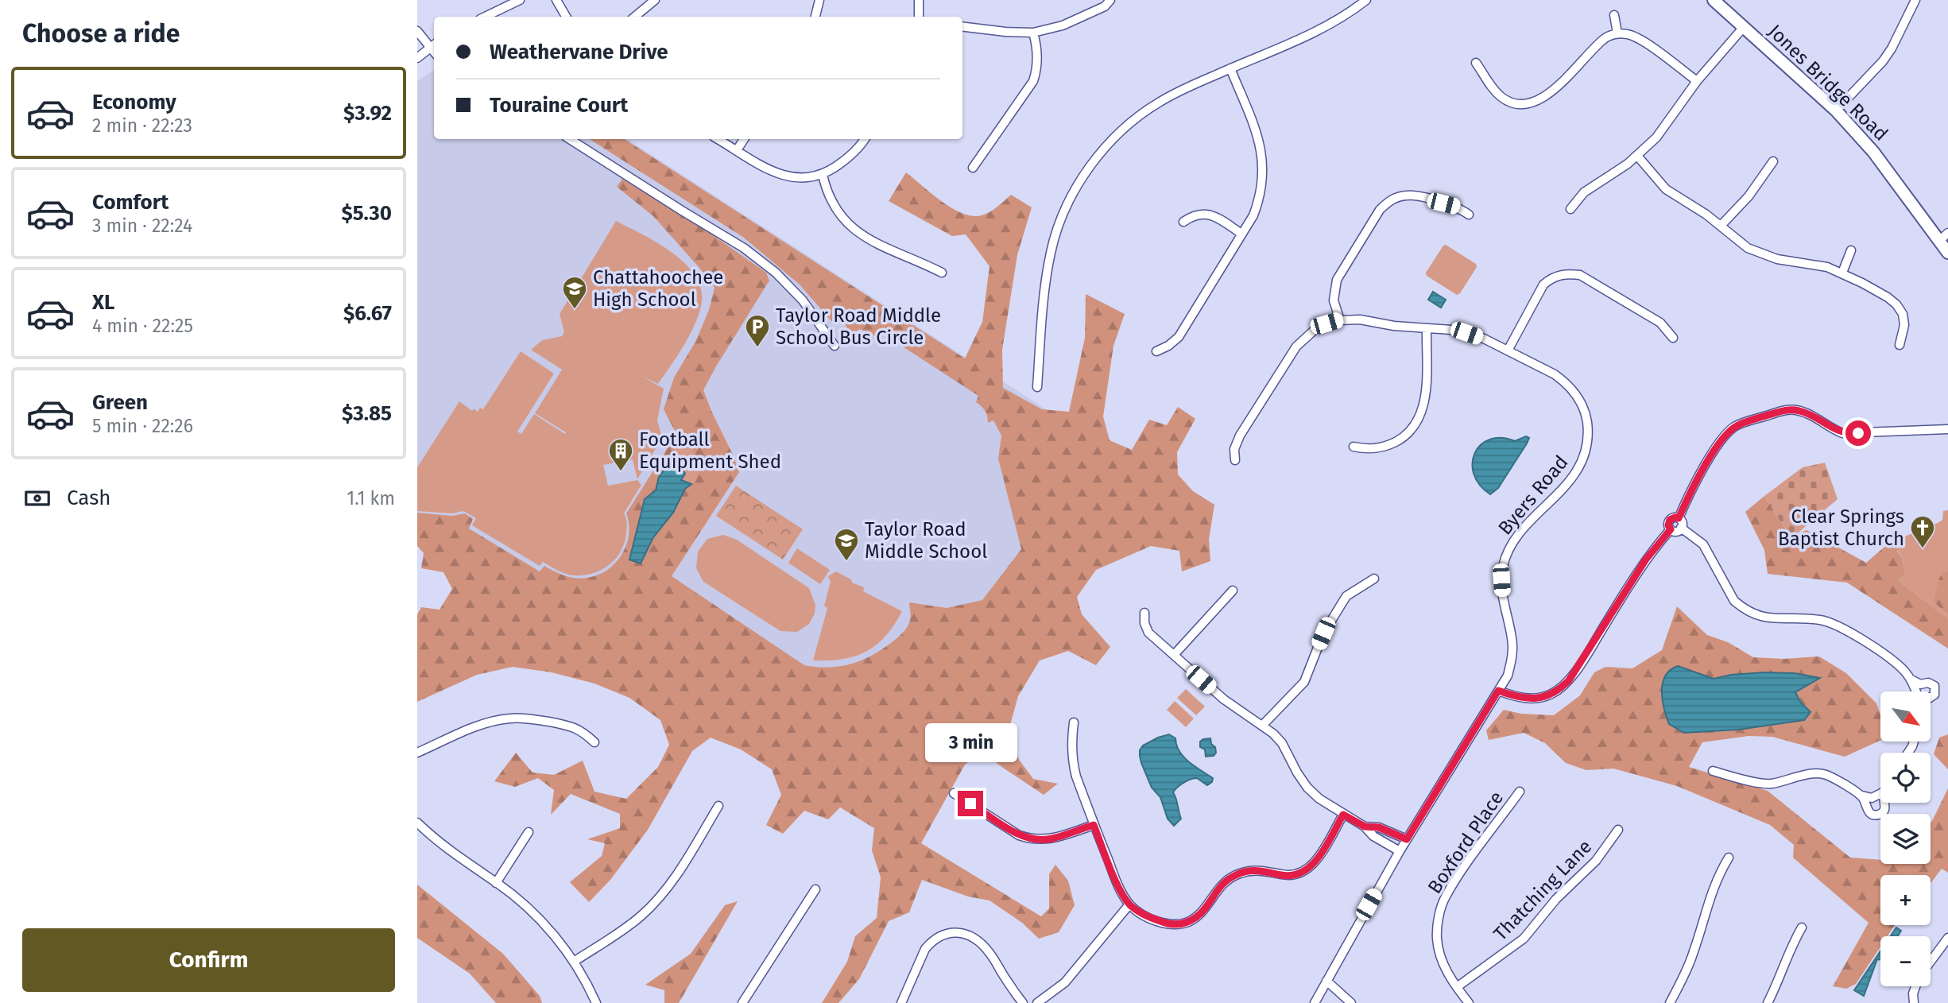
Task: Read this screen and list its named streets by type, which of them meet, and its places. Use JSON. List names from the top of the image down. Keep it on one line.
{"streets":{"main road":["Jones Bridge Road"],"street":["Byers Road","Boxford Place","Thatching Lane"]},"crossings":[["Boxford Place","Thatching Lane"]],"places":{"school or university":["Chattahoochee High School","Taylor Road Middle School"],"parking":["Taylor Road Middle School Bus Circle"],"building":["Football Equipment Shed"],"church":["Clear Springs Baptist Church"]},"north":"bottom right","page":{"heading":"Choose a ride","banner":["Weathervane Drive","Touraine Court"],"list":[{"name":"Economy","note":"2 min · 22:23","value":"$3.92"},{"name":"Comfort","note":"3 min · 22:24","value":"$5.30"},{"name":"XL","note":"4 min · 22:25","value":"$6.67"},{"name":"Green","note":"5 min · 22:26","value":"$3.85"}],"pay":["Cash","1.1 km"],"map_buttons":["+","−"],"bubble":"3 min","buttons":"Confirm"}}
